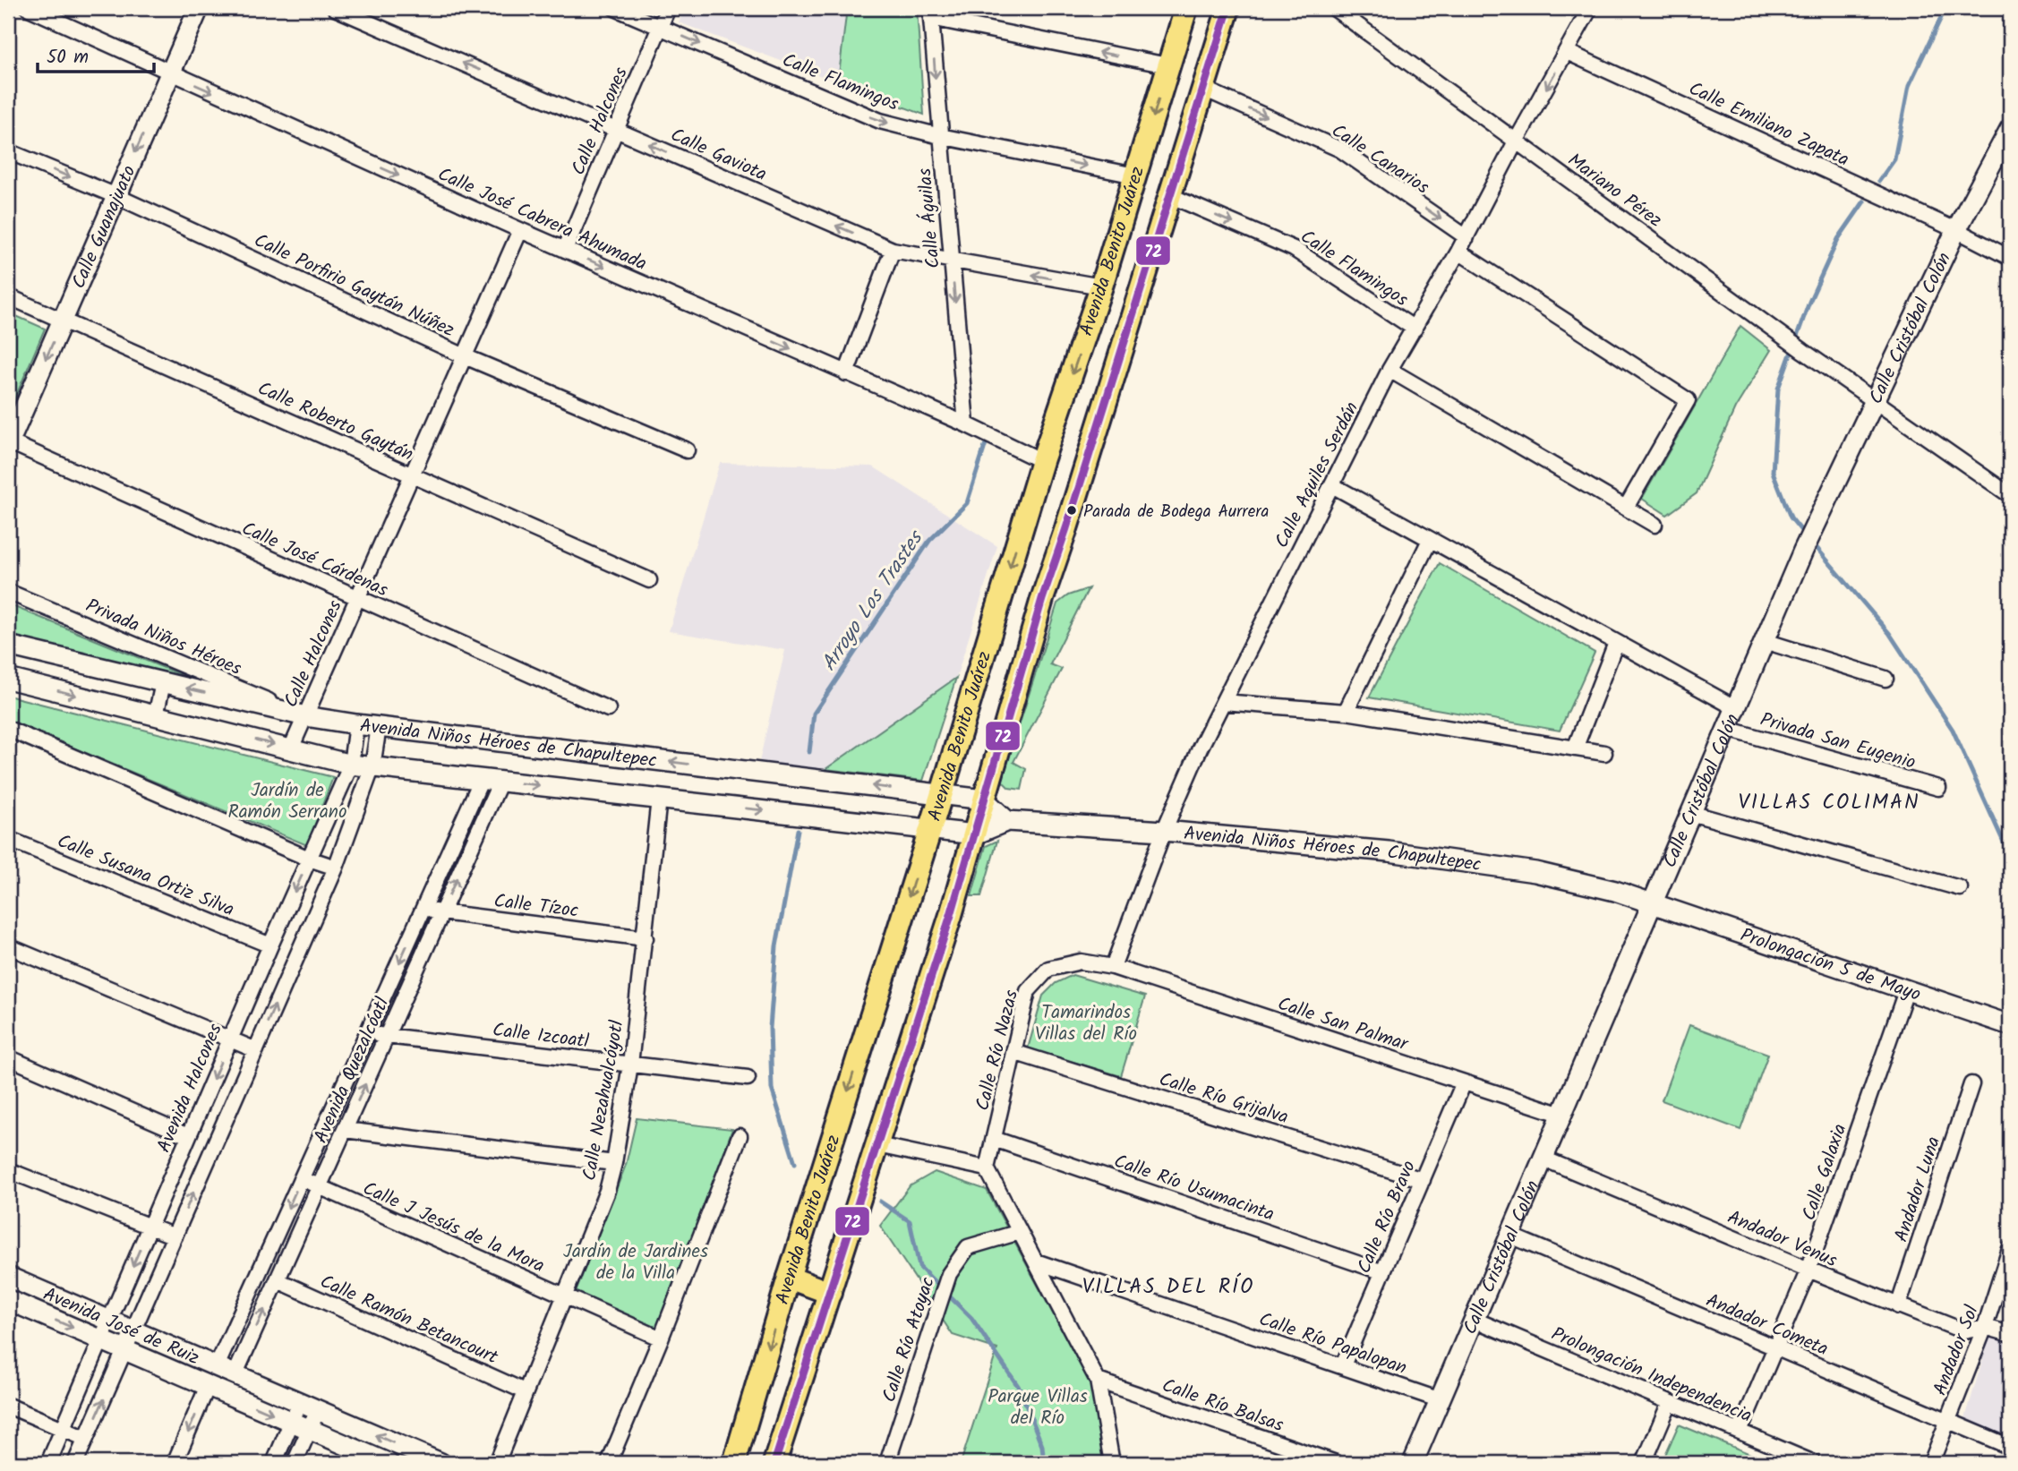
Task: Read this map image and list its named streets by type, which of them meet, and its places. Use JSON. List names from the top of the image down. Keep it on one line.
{"streets":{"main road":["Avenida Benito Juárez"],"street":["Calle Flamingos","Calle Halcones","Calle Emiliano Zapata","Calle Gaviota","Calle Canarios","Mariano Pérez","Calle José Cabrera Ahumada","Calle Águilas","Calle Guanajuato","Calle Porfirio Gaytán Núñez","Calle Cristóbal Colón","Calle Roberto Gaytán","Calle Aquiles Serdán","Calle José Cárdenas","Privada Niños Héroes","Privada San Eugenio","Avenida Niños Héroes de Chapultepec","Calle Susana Ortiz Silva","Calle Tízoc","Prolongación 5 de Mayo","Calle San Palmar","Calle Izcoatl","Calle Río Nazas","Avenida Quezalcóatl","Avenida Halcones","Calle Río Grijalva","Calle Nezahualcóyotl","Calle Galaxia","Calle Río Usumacinta","Andador Luna","Calle Río Bravo","Calle J Jesús de la Mora","Andador Venus","Calle Ramón Betancourt","Andador Cometa","Avenida José de Ruiz","Calle Río Atoyac","Calle Río Papalopan","Andador Sol","Prolongación Independencia","Calle Río Balsas"]},"crossings":[["Calle Flamingos","Calle Halcones"],["Calle Flamingos","Calle Águilas"],["Calle Flamingos","Avenida Benito Juárez"],["Calle Flamingos","Calle Aquiles Serdán"],["Calle Halcones","Calle Gaviota"],["Calle Halcones","Calle José Cabrera Ahumada"],["Calle Halcones","Calle Porfirio Gaytán Núñez"],["Calle Halcones","Calle Roberto Gaytán"],["Calle Halcones","Calle José Cárdenas"],["Calle Halcones","Privada Niños Héroes"],["Calle Halcones","Avenida Niños Héroes de Chapultepec"],["Calle Emiliano Zapata","Calle Cristóbal Colón"],["Calle Emiliano Zapata","Calle Aquiles Serdán"],["Calle Gaviota","Calle Águilas"],["Calle Gaviota","Avenida Benito Juárez"],["Calle Canarios","Avenida Benito Juárez"],["Calle Canarios","Calle Aquiles Serdán"],["Mariano Pérez","Calle Cristóbal Colón"],["Mariano Pérez","Calle Aquiles Serdán"],["Calle José Cabrera Ahumada","Calle Águilas"],["Calle José Cabrera Ahumada","Calle Guanajuato"],["Calle José Cabrera Ahumada","Avenida Benito Juárez"],["Calle Guanajuato","Calle Porfirio Gaytán Núñez"],["Calle Guanajuato","Calle Roberto Gaytán"],["Calle Guanajuato","Calle José Cárdenas"],["Avenida Benito Juárez","Avenida Niños Héroes de Chapultepec"],["Calle Cristóbal Colón","Privada San Eugenio"],["Calle Cristóbal Colón","Avenida Niños Héroes de Chapultepec"],["Calle Cristóbal Colón","Prolongación 5 de Mayo"],["Calle Cristóbal Colón","Calle San Palmar"],["Calle Cristóbal Colón","Andador Venus"],["Calle Cristóbal Colón","Andador Cometa"],["Calle Cristóbal Colón","Calle Río Papalopan"],["Calle Cristóbal Colón","Prolongación Independencia"],["Calle Aquiles Serdán","Avenida Niños Héroes de Chapultepec"],["Privada Niños Héroes","Avenida Niños Héroes de Chapultepec"],["Avenida Niños Héroes de Chapultepec","Prolongación 5 de Mayo"],["Avenida Niños Héroes de Chapultepec","Avenida Quezalcóatl"],["Avenida Niños Héroes de Chapultepec","Avenida Halcones"],["Avenida Niños Héroes de Chapultepec","Calle Nezahualcóyotl"],["Calle Susana Ortiz Silva","Avenida Halcones"],["Calle Tízoc","Avenida Quezalcóatl"],["Calle Tízoc","Calle Nezahualcóyotl"],["Prolongación 5 de Mayo","Calle Galaxia"],["Calle San Palmar","Calle Río Nazas"],["Calle San Palmar","Calle Río Bravo"],["Calle Izcoatl","Avenida Quezalcóatl"],["Calle Izcoatl","Calle Nezahualcóyotl"],["Calle Río Nazas","Calle Río Grijalva"],["Calle Río Nazas","Calle Río Usumacinta"],["Avenida Quezalcóatl","Calle J Jesús de la Mora"],["Avenida Quezalcóatl","Calle Ramón Betancourt"],["Avenida Quezalcóatl","Avenida José de Ruiz"],["Avenida Halcones","Avenida José de Ruiz"],["Calle Río Grijalva","Calle Río Bravo"],["Calle Nezahualcóyotl","Calle J Jesús de la Mora"],["Calle Nezahualcóyotl","Calle Ramón Betancourt"],["Calle Galaxia","Andador Venus"],["Calle Galaxia","Andador Cometa"],["Calle Galaxia","Prolongación Independencia"],["Calle Río Usumacinta","Calle Río Bravo"],["Andador Luna","Andador Venus"],["Calle Río Bravo","Calle Río Papalopan"],["Andador Venus","Andador Sol"],["Andador Cometa","Andador Sol"]],"one_way":["Calle Flamingos","Calle Gaviota","Calle Canarios","Calle José Cabrera Ahumada","Calle Guanajuato"],"districts":["VILLAS COLIMAN","VILLAS DEL RÍO"],"water":["Arroyo Los Trastes"],"parks":["Jardín de Ramón Serrano","Tamarindos Villas del Río","Jardín de Jardines de la Villa","Parque Villas del Río"],"places":["Parada de Bodega Aurrera"],"lines":["transit line 72"],"scale_bar":"50 m"}
